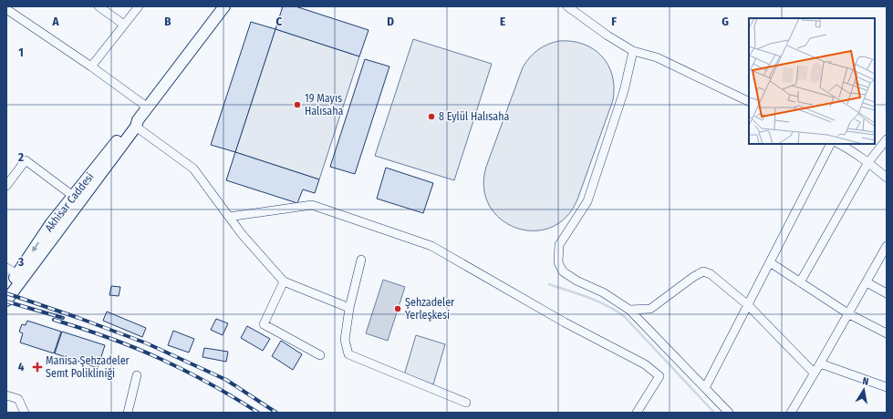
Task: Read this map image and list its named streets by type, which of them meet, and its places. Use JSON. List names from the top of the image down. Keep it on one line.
{"streets":{"main road":["Akhisar Caddesi"]},"places":{"other":["19 Mayıs Halısaha","8 Eylül Halısaha","Şehzadeler Yerleşkesi"],"health":["Manisa Şehzadeler Semt Polikliniği"]},"north":"top","grid":{"columns":["A","B","C","D","E","F","G"],"rows":["1","2","3","4"]}}
